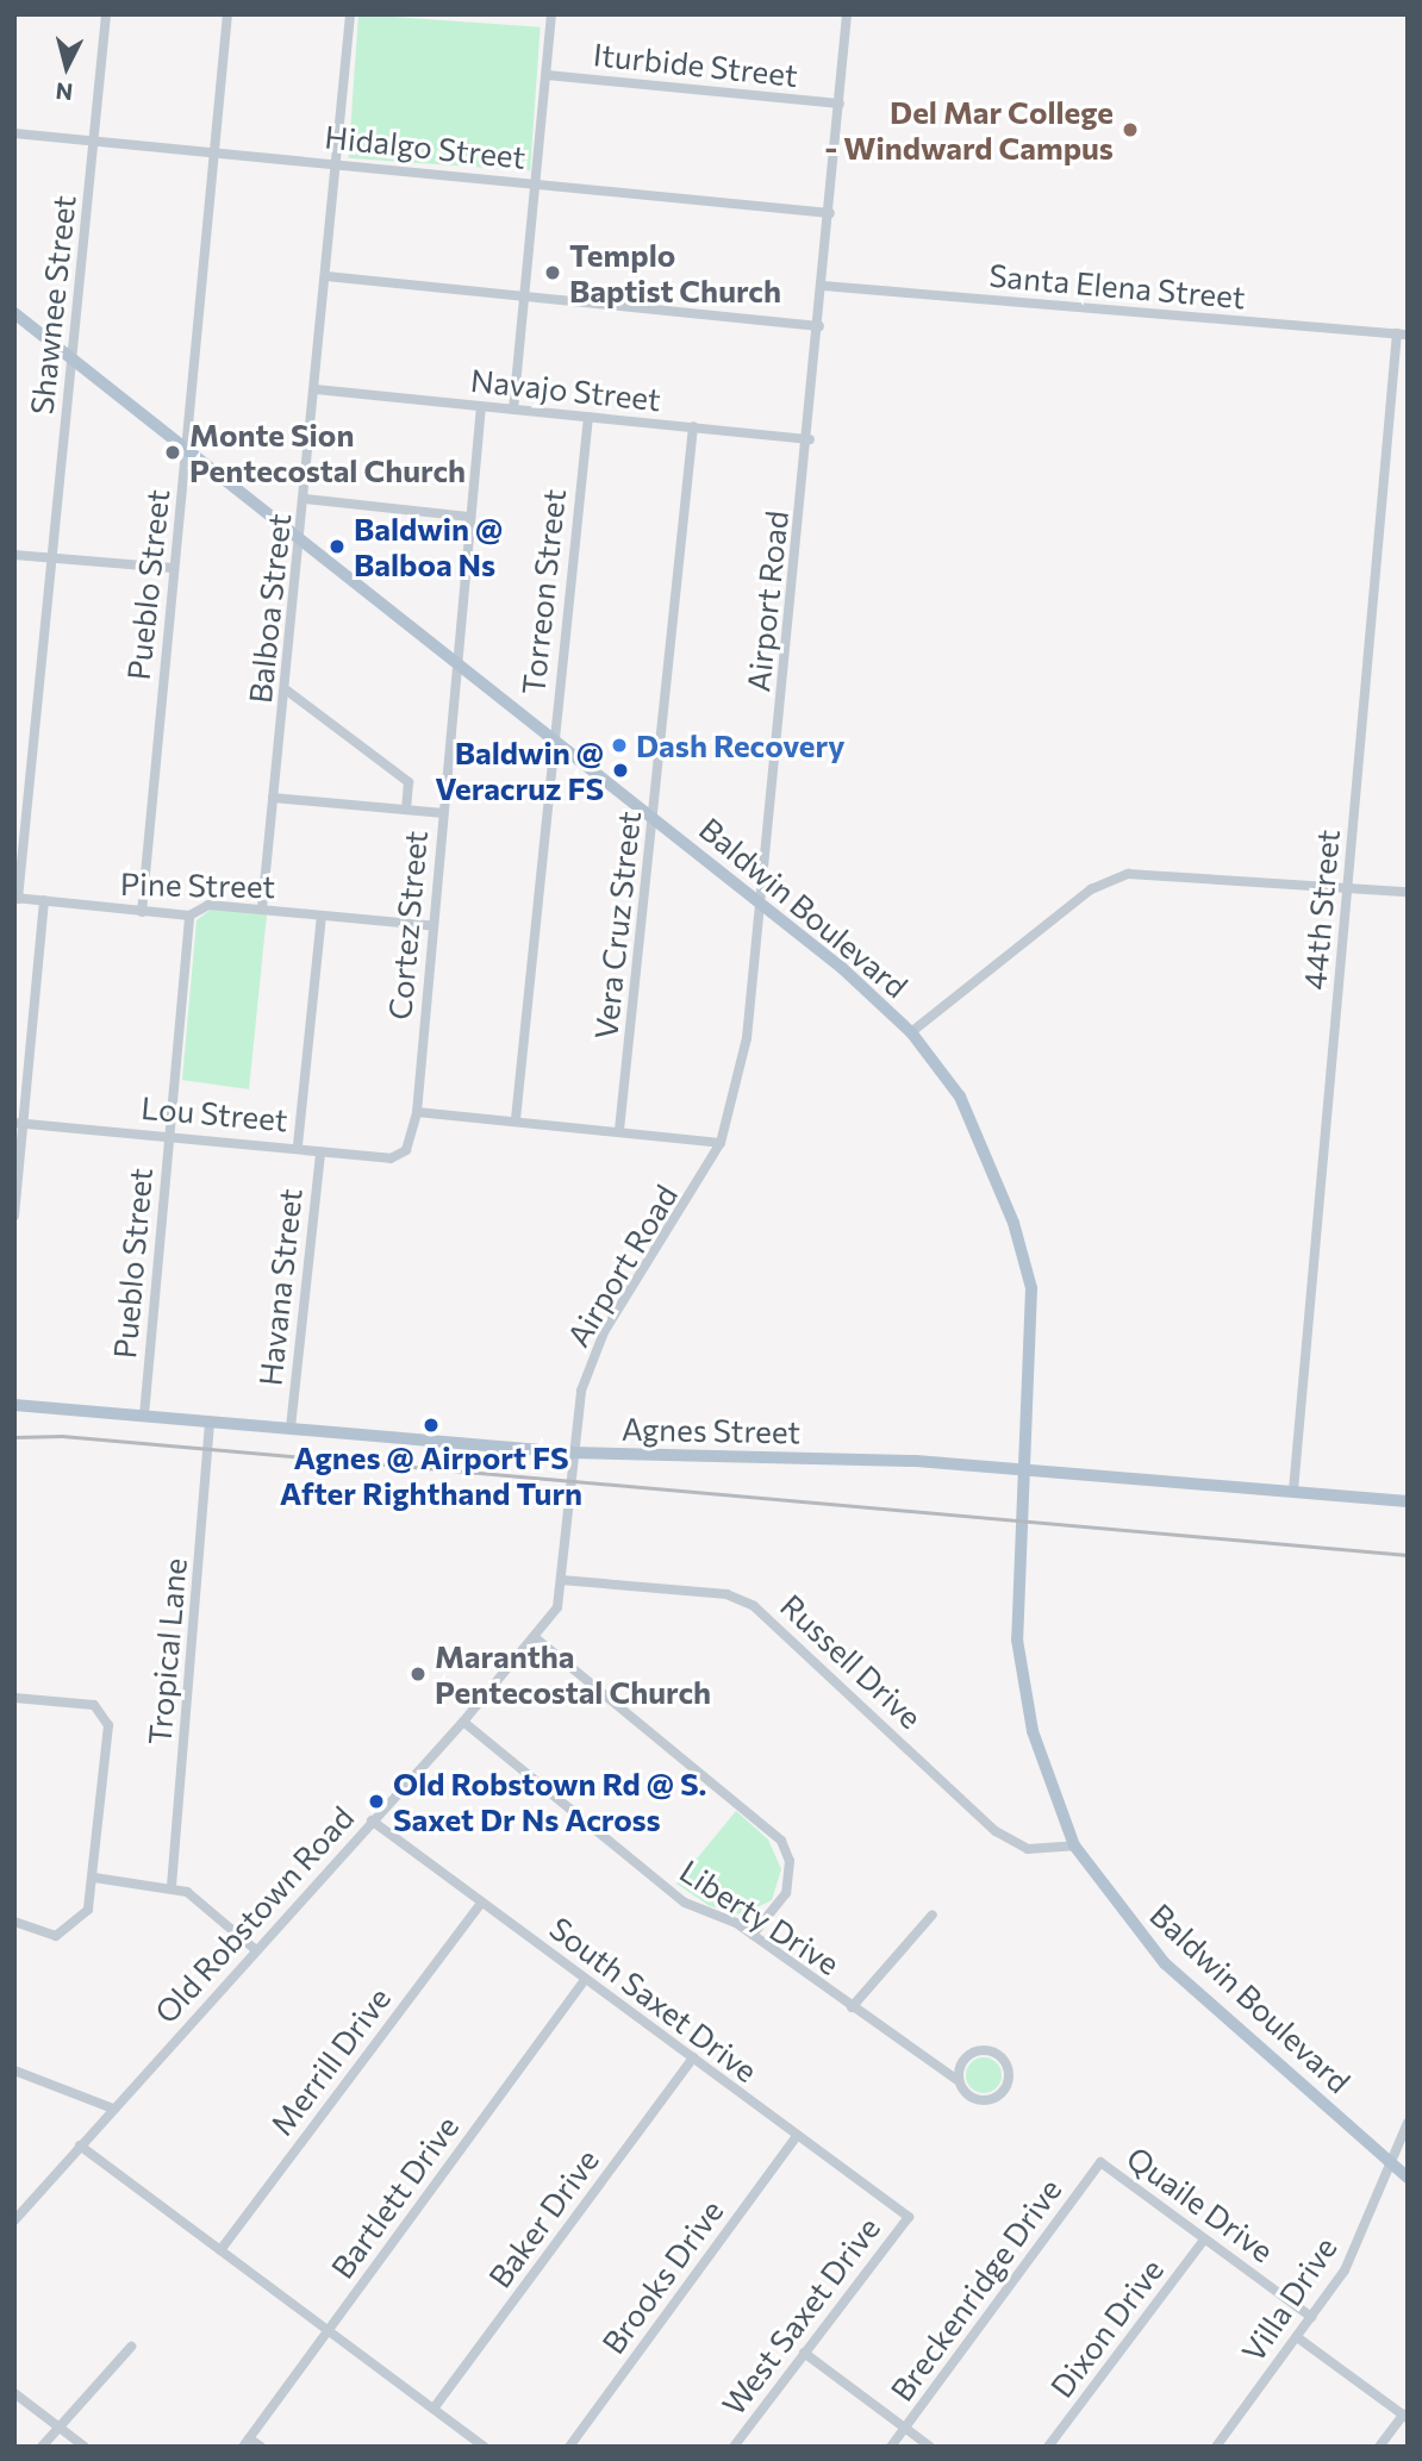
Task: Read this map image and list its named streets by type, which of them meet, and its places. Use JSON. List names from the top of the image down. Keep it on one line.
{"streets":{"main road":["Baldwin Boulevard","Agnes Street"],"street":["Iturbide Street","Hidalgo Street","Santa Elena Street","Shawnee Street","Navajo Street","Pueblo Street","Torreon Street","Airport Road","Balboa Street","Pine Street","44th Street","Cortez Street","Vera Cruz Street","Lou Street","Havana Street","Tropical Lane","Russell Drive","Old Robstown Road","Liberty Drive","South Saxet Drive","Merrill Drive","Bartlett Drive","Quaile Drive","Baker Drive","Brooks Drive","Breckenridge Drive","Villa Drive","West Saxet Drive","Dixon Drive"]},"crossings":[["Iturbide Street","Airport Road"],["Hidalgo Street","Shawnee Street"],["Hidalgo Street","Pueblo Street"],["Hidalgo Street","Airport Road"],["Hidalgo Street","Balboa Street"],["Santa Elena Street","Airport Road"],["Santa Elena Street","44th Street"],["Shawnee Street","Pine Street"],["Shawnee Street","Baldwin Boulevard"],["Navajo Street","Torreon Street"],["Navajo Street","Airport Road"],["Navajo Street","Balboa Street"],["Navajo Street","Cortez Street"],["Navajo Street","Vera Cruz Street"],["Pueblo Street","Pine Street"],["Pueblo Street","Baldwin Boulevard"],["Pueblo Street","Lou Street"],["Pueblo Street","Agnes Street"],["Torreon Street","Baldwin Boulevard"],["Airport Road","Baldwin Boulevard"],["Airport Road","Agnes Street"],["Airport Road","Old Robstown Road"],["Balboa Street","Pine Street"],["Balboa Street","Baldwin Boulevard"],["Pine Street","Cortez Street"],["Pine Street","Havana Street"],["Baldwin Boulevard","Cortez Street"],["Baldwin Boulevard","Vera Cruz Street"],["Baldwin Boulevard","Agnes Street"],["Baldwin Boulevard","Russell Drive"],["Baldwin Boulevard","Villa Drive"],["44th Street","Agnes Street"],["Cortez Street","Lou Street"],["Lou Street","Havana Street"],["Havana Street","Agnes Street"],["Agnes Street","Tropical Lane"],["Agnes Street","Old Robstown Road"],["Russell Drive","Old Robstown Road"],["Old Robstown Road","Liberty Drive"],["Old Robstown Road","South Saxet Drive"],["South Saxet Drive","Merrill Drive"],["South Saxet Drive","Bartlett Drive"],["South Saxet Drive","Baker Drive"],["South Saxet Drive","Brooks Drive"],["South Saxet Drive","West Saxet Drive"],["Quaile Drive","Breckenridge Drive"],["Quaile Drive","Villa Drive"],["Quaile Drive","Dixon Drive"]],"places":["Del Mar College - Windward Campus","Templo Baptist Church","Monte Sion Pentecostal Church","Baldwin @ Balboa Ns","Dash Recovery","Baldwin @ Veracruz FS","Agnes @ Airport FS After Righthand Turn","Marantha Pentecostal Church","Old Robstown Rd @ S. Saxet Dr Ns Across"],"north":"bottom"}
